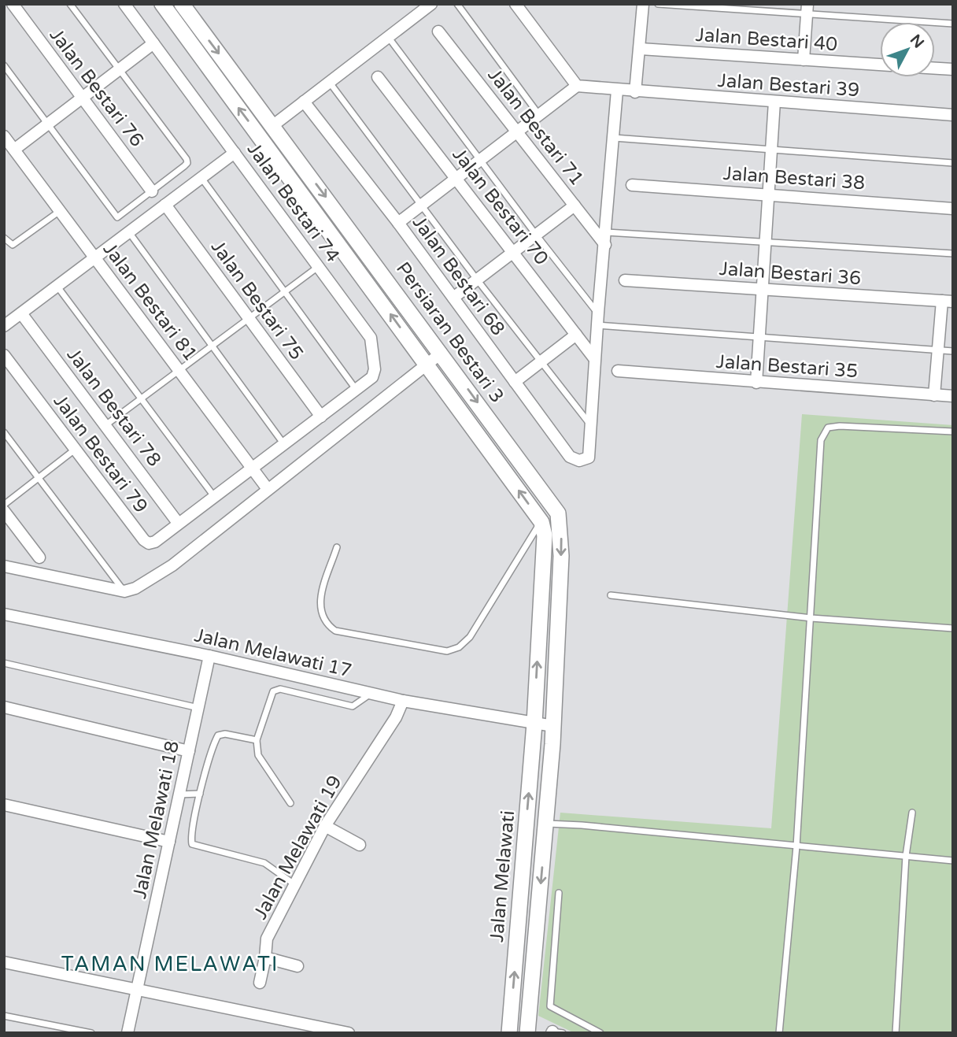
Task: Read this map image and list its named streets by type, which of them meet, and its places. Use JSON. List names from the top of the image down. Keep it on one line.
{"streets":{"street":["Jalan Bestari 40","Jalan Bestari 39","Jalan Bestari 76","Jalan Bestari 71","Jalan Bestari 38","Jalan Bestari 74","Jalan Bestari 70","Jalan Bestari 36","Jalan Bestari 68","Jalan Bestari 75","Jalan Bestari 81","Persiaran Bestari 3","Jalan Bestari 35","Jalan Bestari 78","Jalan Bestari 79","Jalan Melawati 17","Jalan Melawati 18","Jalan Melawati 19","Jalan Melawati"]},"crossings":[["Jalan Bestari 74","Jalan Bestari 75"],["Jalan Bestari 74","Jalan Bestari 81"],["Jalan Bestari 74","Jalan Bestari 79"],["Jalan Bestari 81","Jalan Bestari 79"],["Persiaran Bestari 3","Jalan Melawati 17"],["Persiaran Bestari 3","Jalan Melawati"],["Jalan Bestari 78","Jalan Bestari 79"],["Jalan Melawati 17","Jalan Melawati 18"],["Jalan Melawati 17","Jalan Melawati 19"],["Jalan Melawati 17","Jalan Melawati"]],"districts":["TAMAN MELAWATI"],"north":"top right"}
